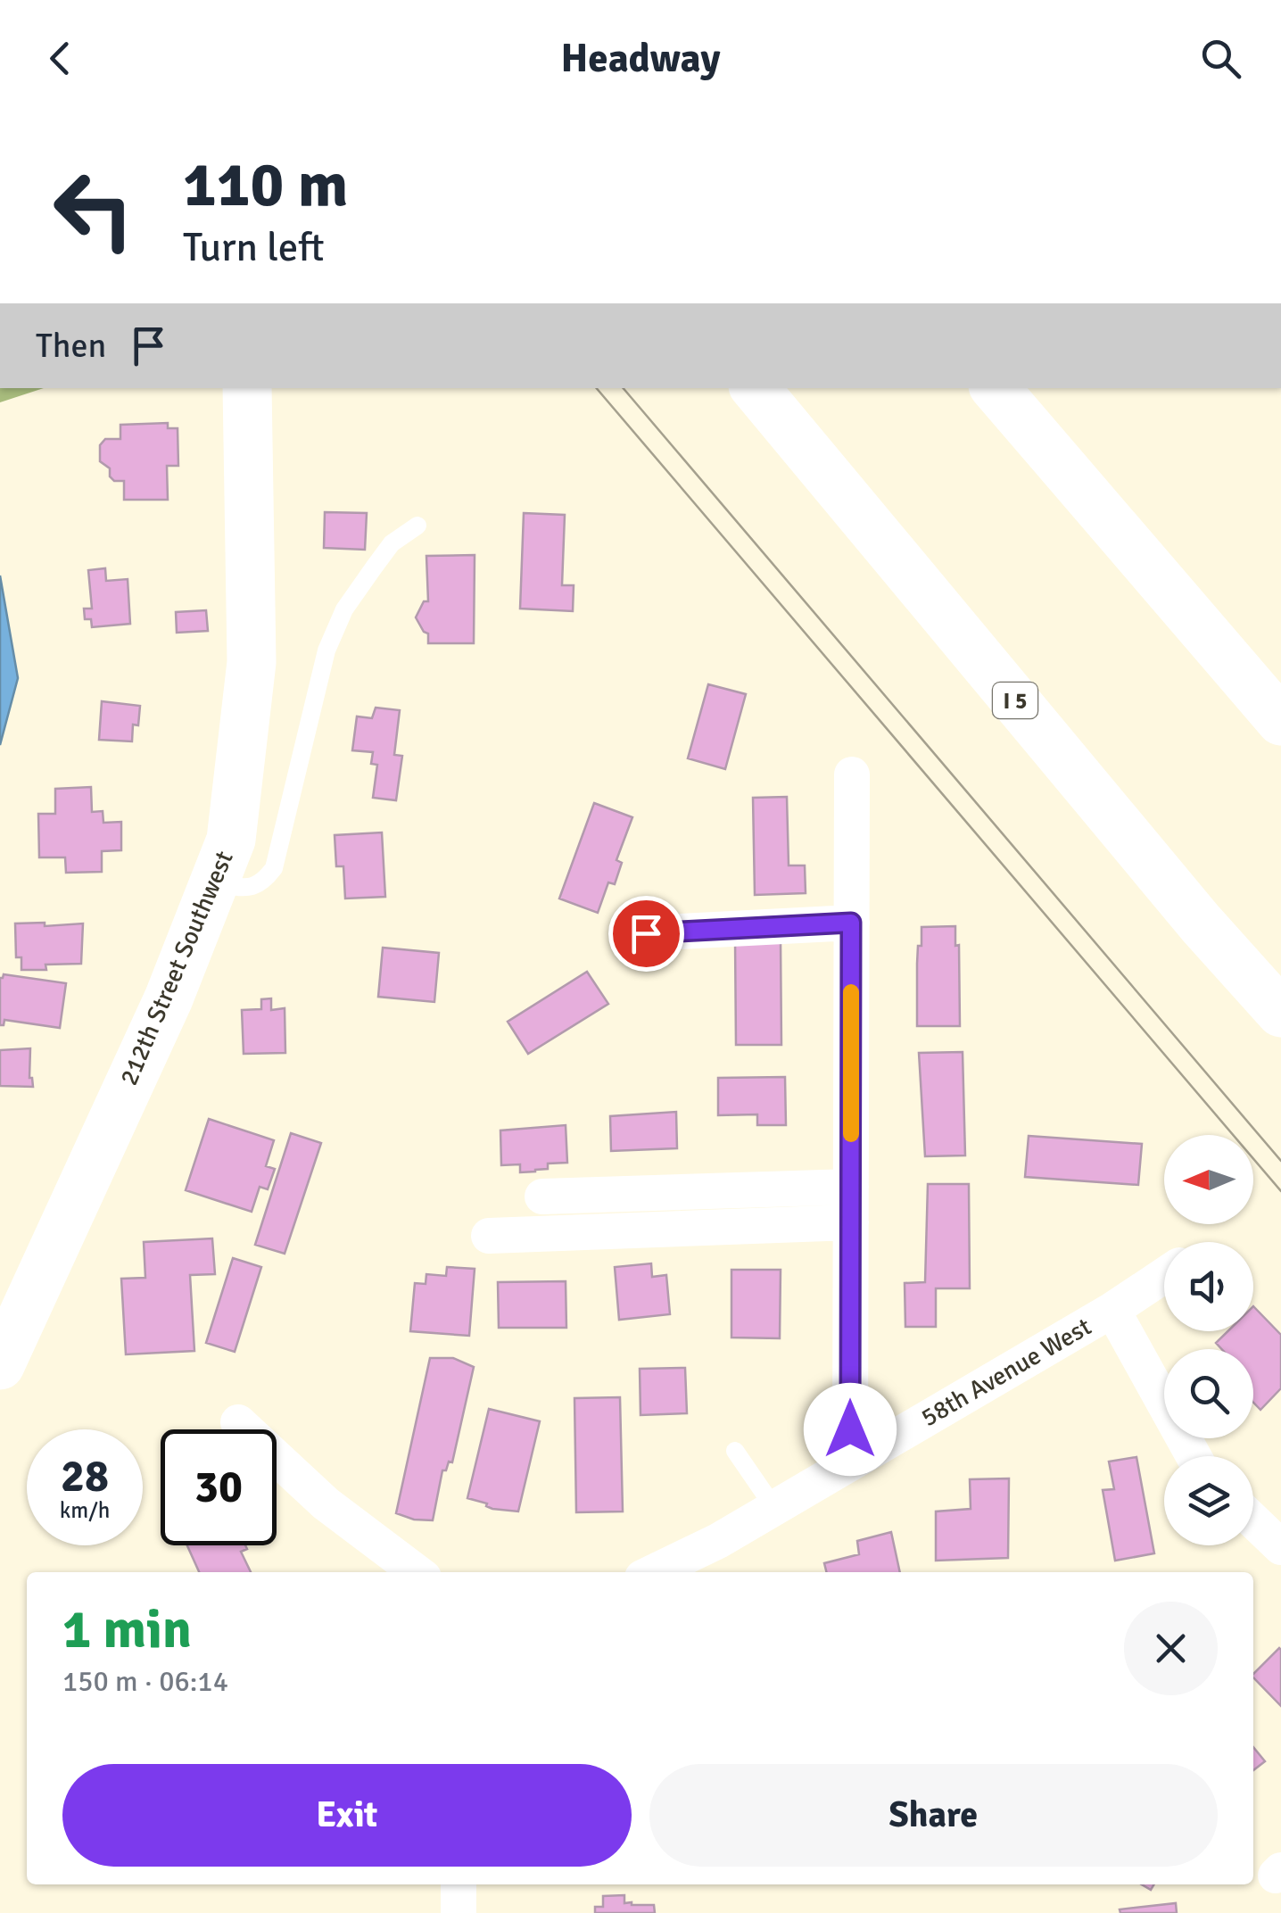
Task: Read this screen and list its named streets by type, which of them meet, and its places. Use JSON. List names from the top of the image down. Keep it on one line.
{"streets":{"main road":["I 5","212th Street Southwest"],"street":["58th Avenue West"]},"north":"left","page":{"header":"Headway","turn":["110 m","Turn left"],"then":"Then","speed":"28 km/h","limit":"30","heading":["1 min","150 m · 06:14"],"buttons":["Exit","Share"]}}
